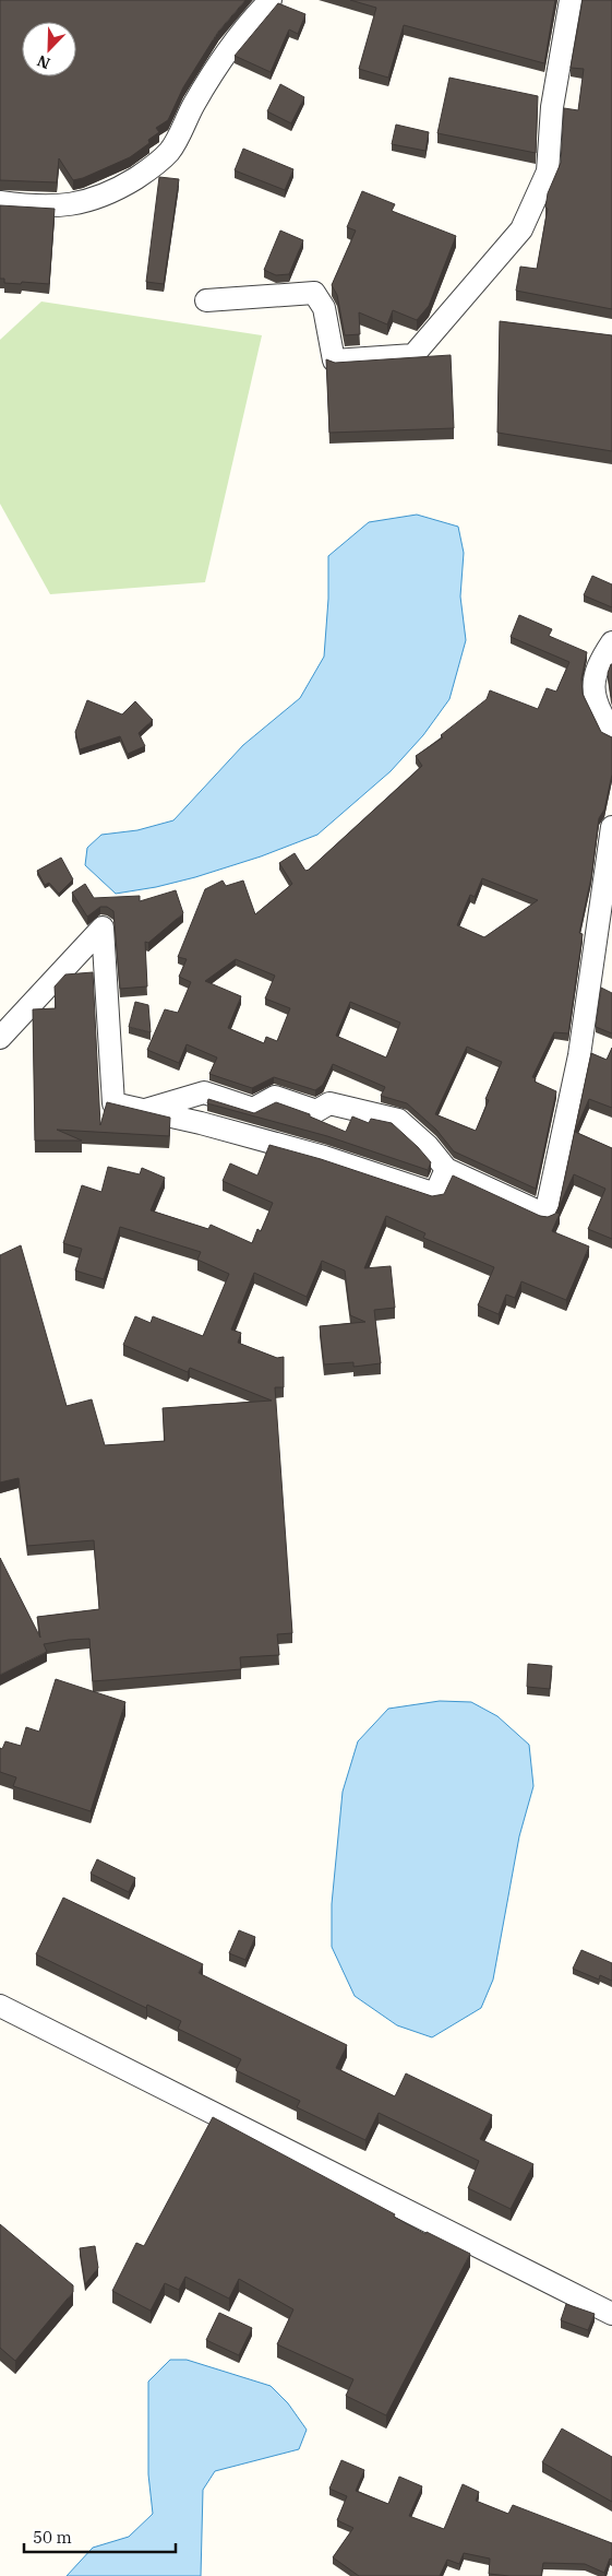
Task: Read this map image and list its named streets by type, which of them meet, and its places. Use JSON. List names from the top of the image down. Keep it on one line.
{"scale_bar":"50 m","north":"bottom left"}
